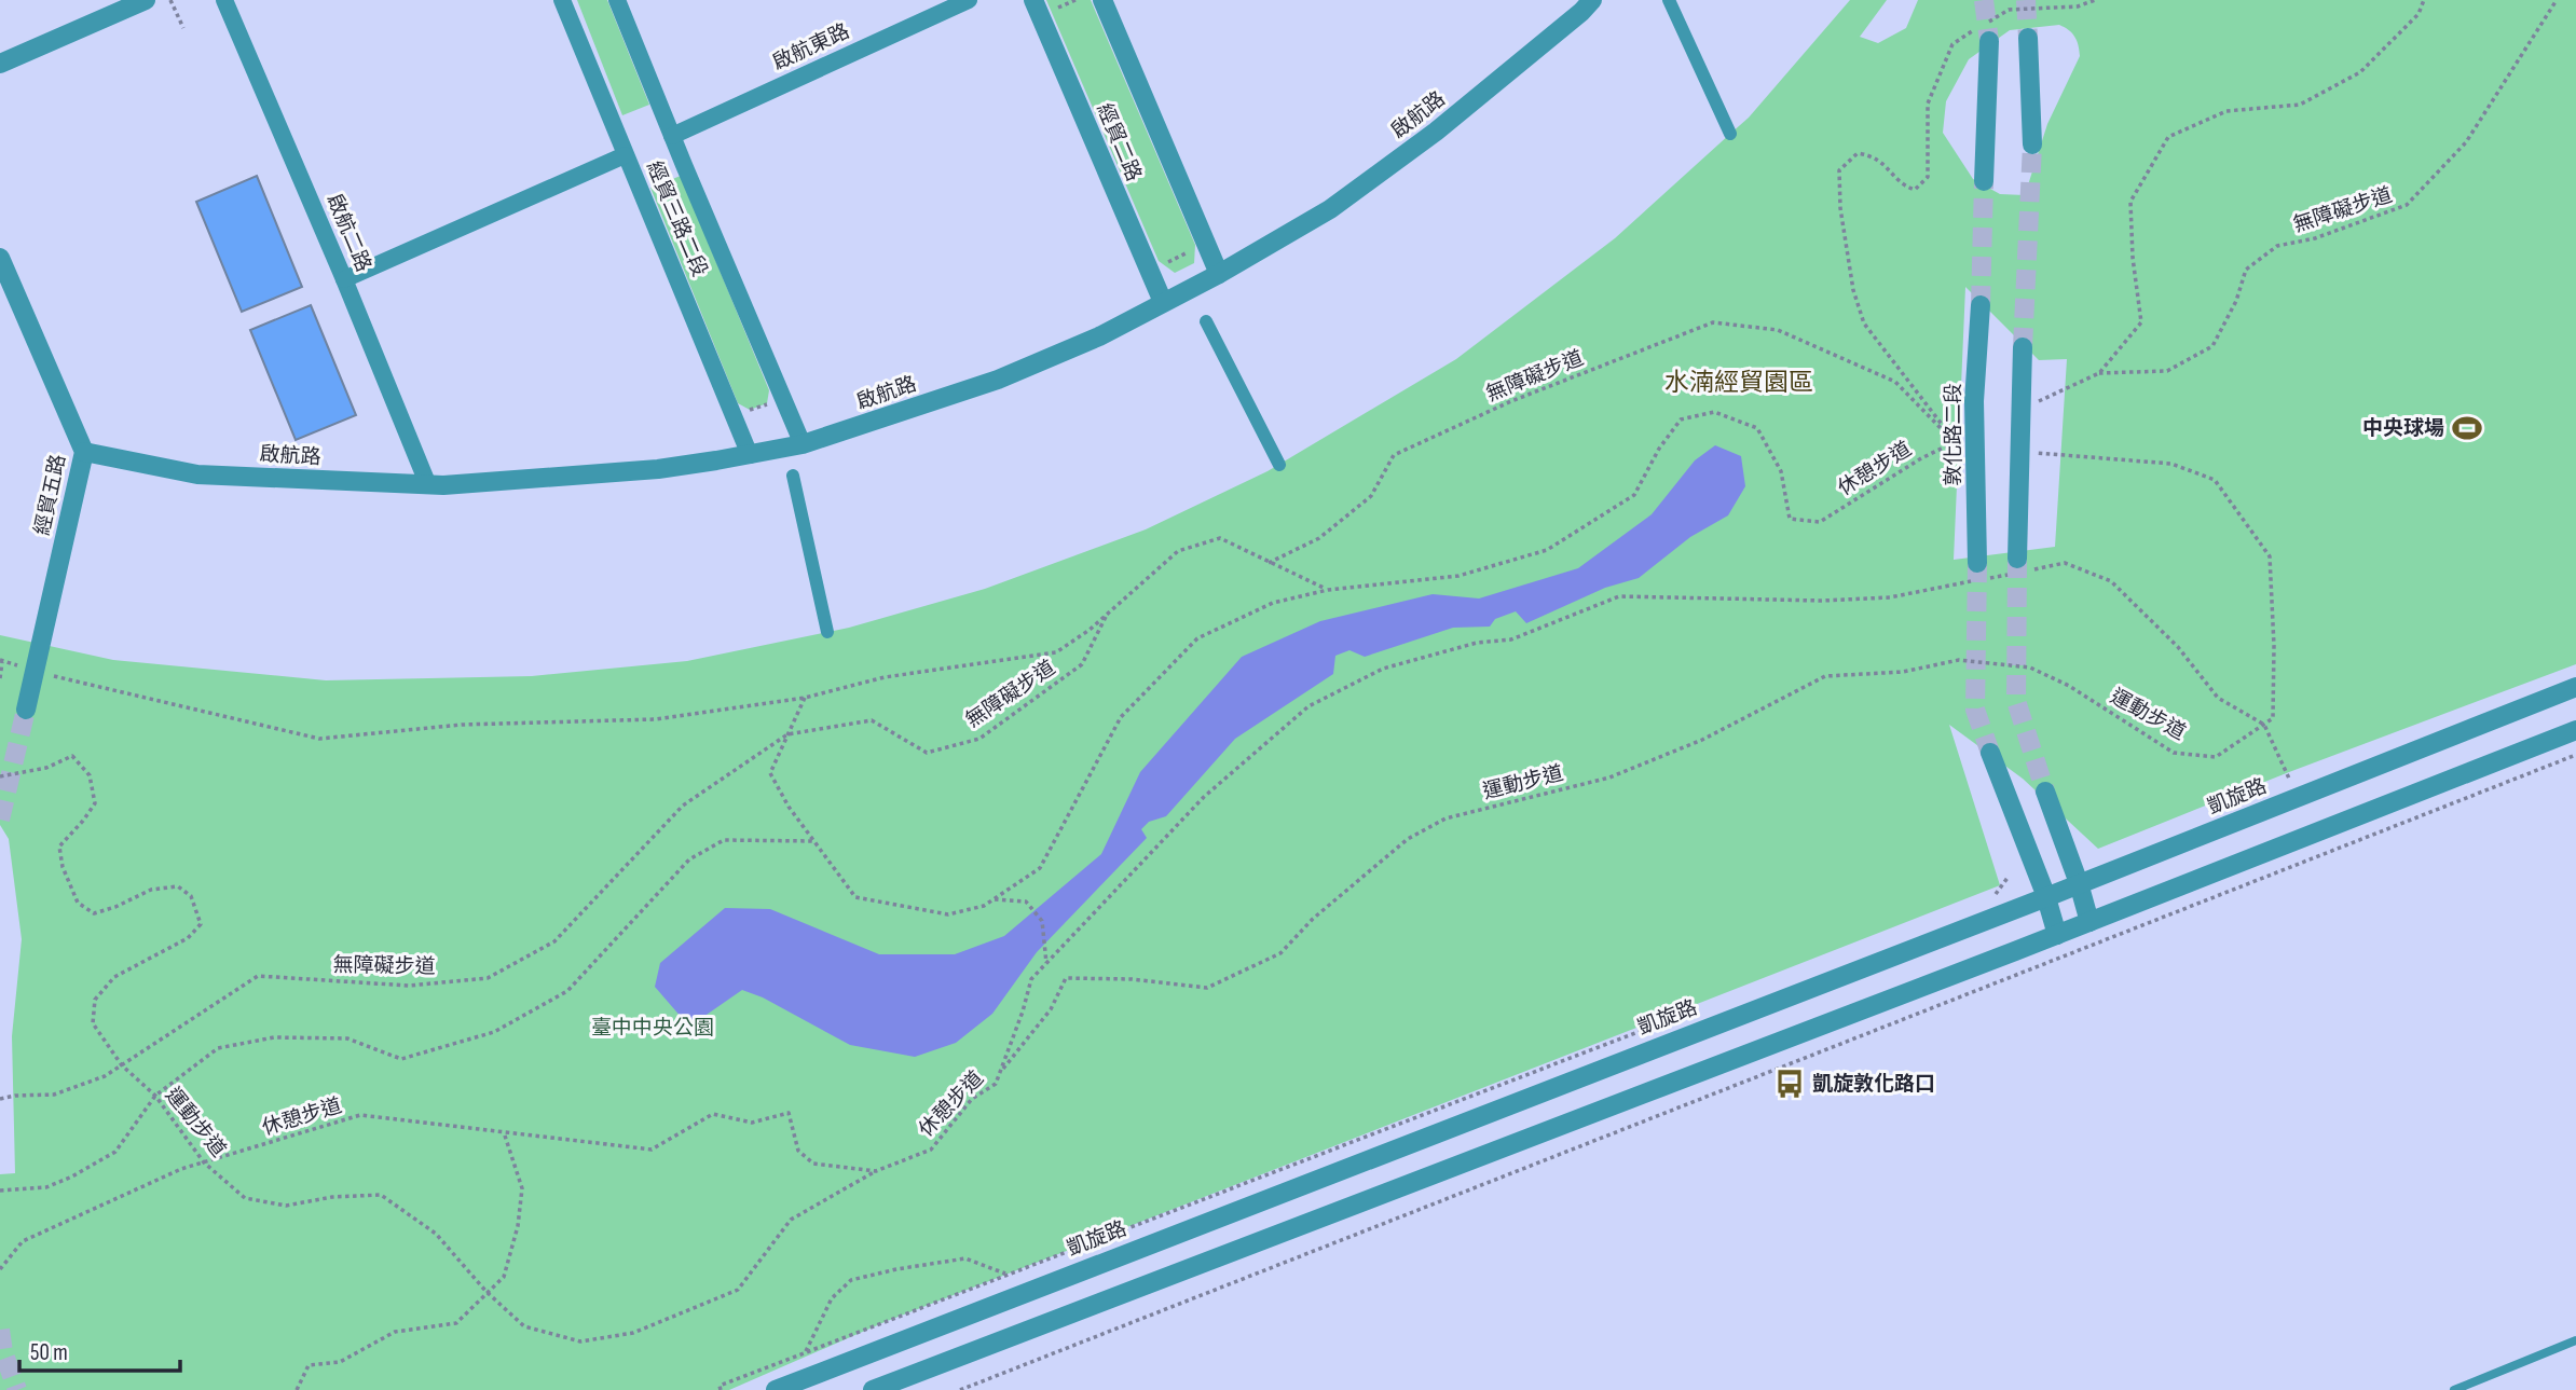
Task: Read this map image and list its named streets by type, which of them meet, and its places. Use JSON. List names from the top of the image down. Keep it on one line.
{"streets":{"street":["啟航東路","啟航路","經貿二路","經貿三路二段","啟航二路","敦化路二段","經貿五路","凱旋路"],"path":["無障礙步道","休憩步道","運動步道"]},"crossings":[["啟航東路","經貿三路二段"],["啟航路","經貿二路"],["啟航路","經貿三路二段"],["啟航路","啟航二路"],["啟航路","經貿五路"],["無障礙步道","休憩步道"],["無障礙步道","運動步道"],["敦化路二段","休憩步道"],["休憩步道","運動步道"]],"districts":["水湳經貿園區"],"parks":["臺中中央公園"],"places":{"sports":["中央球場"],"bus stop":["凱旋敦化路口"]},"scale_bar":"50 m"}
